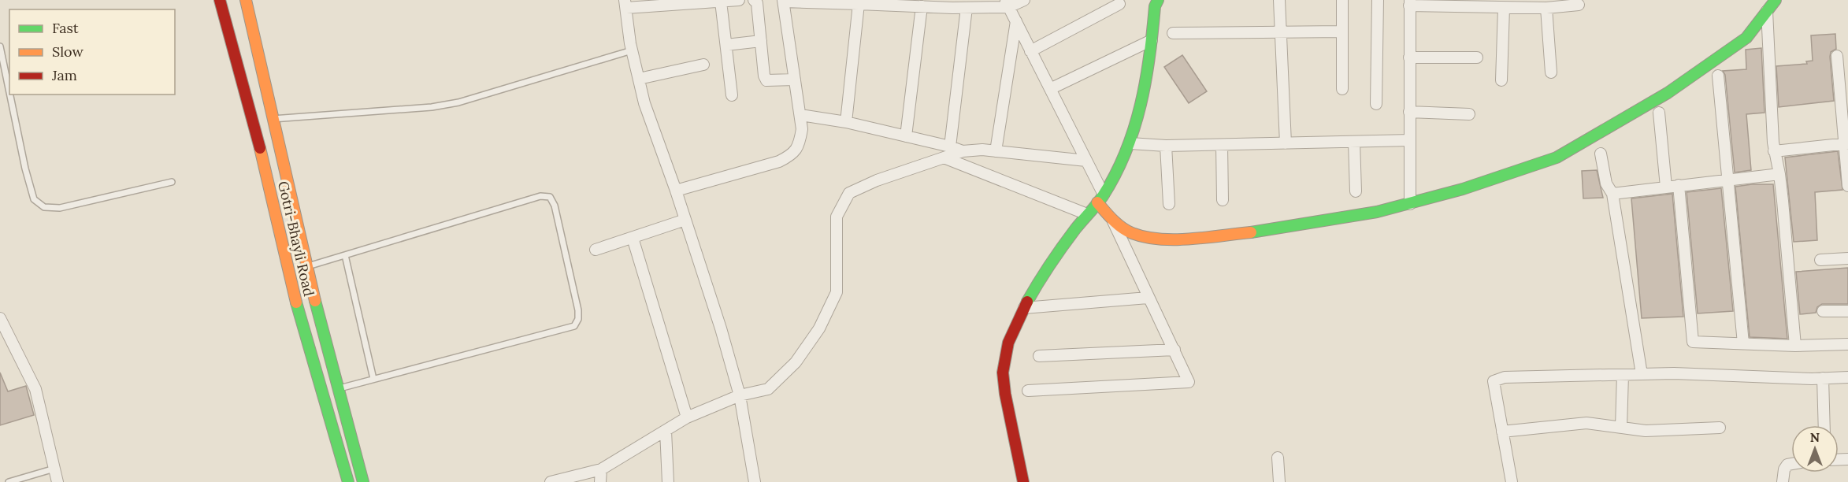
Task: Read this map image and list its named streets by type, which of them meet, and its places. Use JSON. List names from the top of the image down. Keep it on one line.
{"streets":{"street":["Gotri-Bhayli Road"]},"legend":["Fast","Slow","Jam"],"north":"top"}
